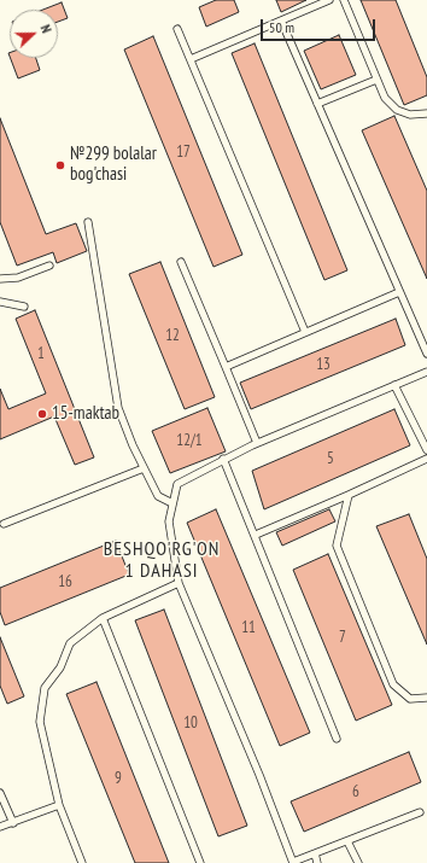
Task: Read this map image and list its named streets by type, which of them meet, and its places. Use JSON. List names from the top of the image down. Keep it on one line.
{"districts":["BESHQO'RG'ON 1 DAHASI"],"places":["№299 bolalar bog'chasi","15-maktab"],"house_numbers":["17","12","1","13","12/1","5","16","11","7","10","9","6"],"scale_bar":"50 m","north":"right"}
